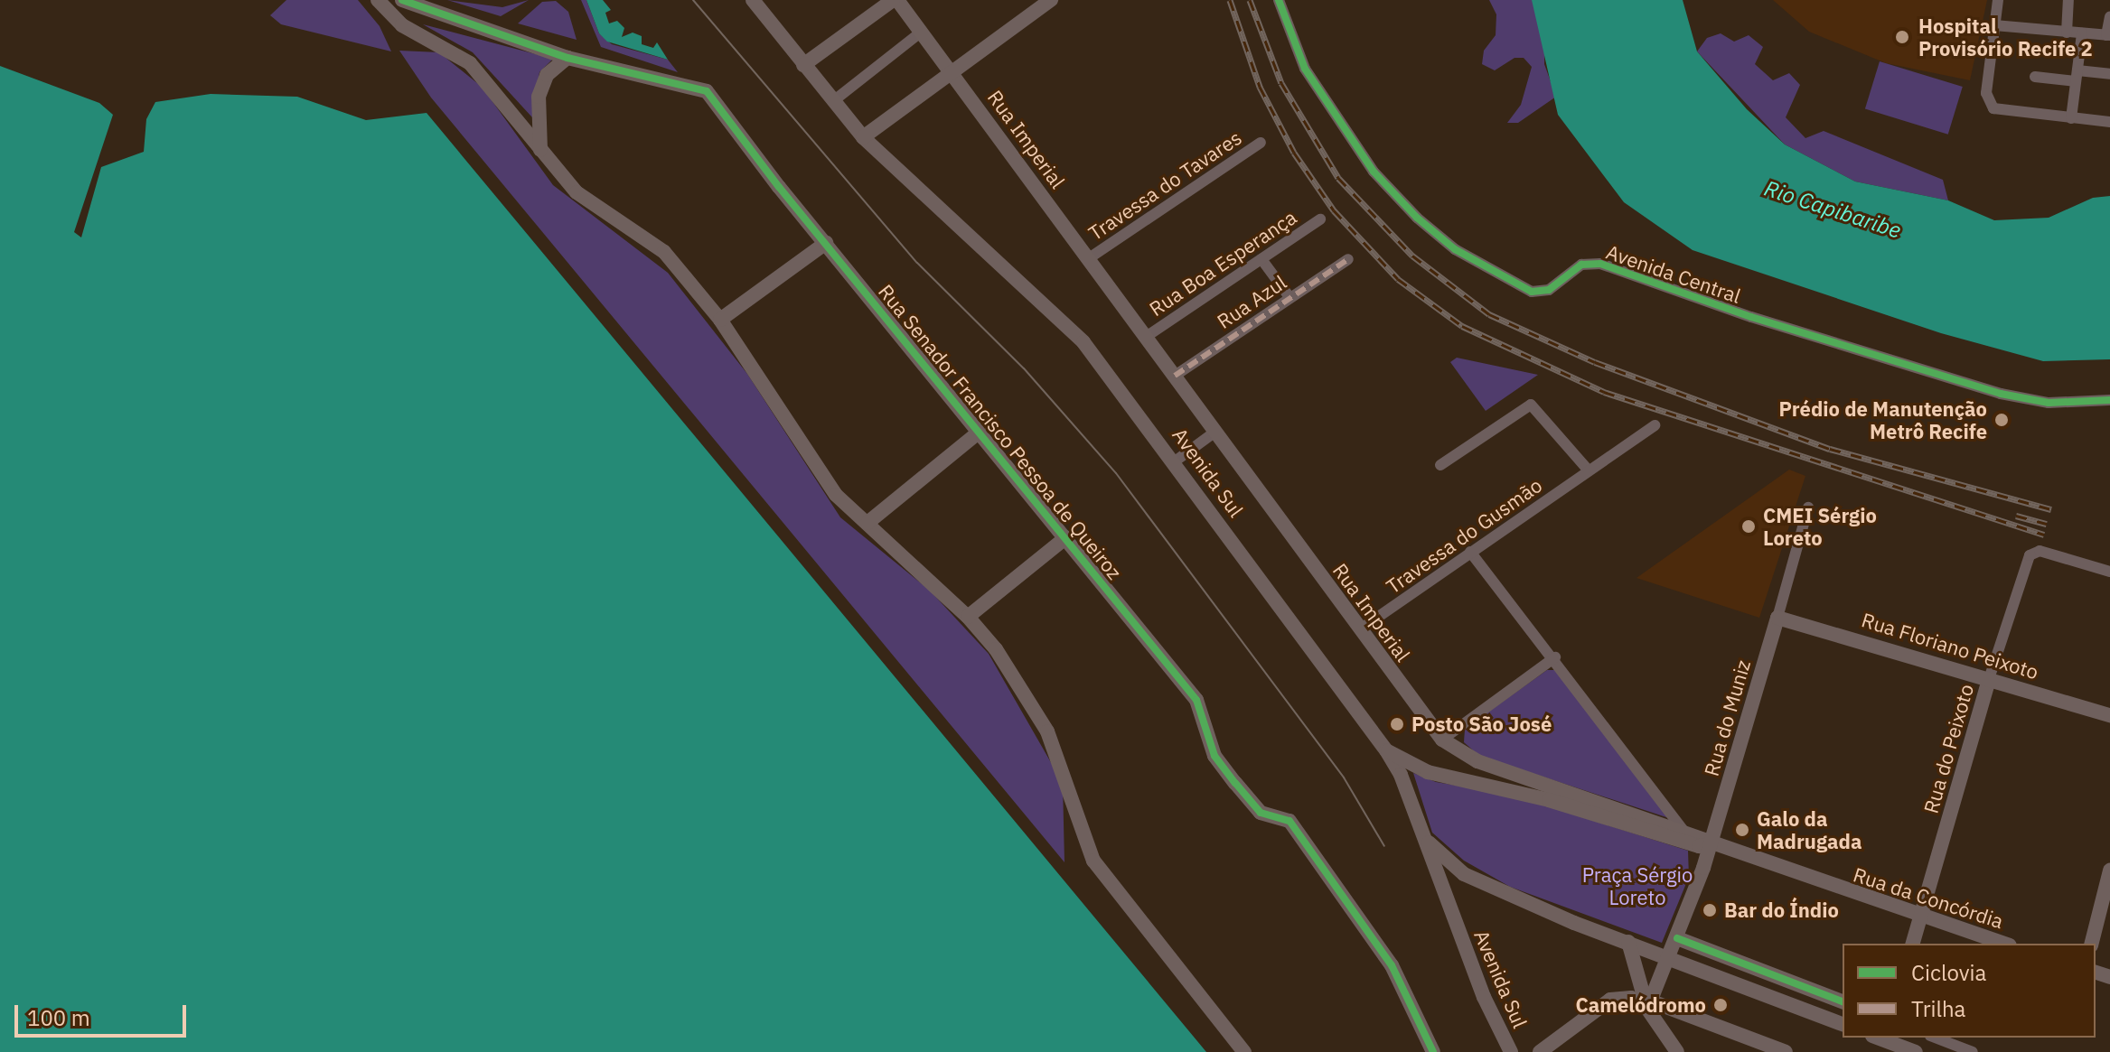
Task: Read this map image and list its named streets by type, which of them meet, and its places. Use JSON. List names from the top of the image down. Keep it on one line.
{"streets":{"main road":["Rua Imperial","Rua Senador Francisco Pessoa de Queiroz","Avenida Sul","Rua Floriano Peixoto","Rua do Muniz","Rua do Peixoto","Rua da Concórdia"],"street":["Travessa do Tavares","Rua Boa Esperança","Avenida Central","Rua Azul","Travessa do Gusmão"]},"crossings":[["Rua Imperial","Travessa do Tavares"],["Rua Imperial","Rua Boa Esperança"],["Rua Imperial","Rua Azul"],["Rua Imperial","Avenida Sul"],["Rua Imperial","Travessa do Gusmão"],["Rua Imperial","Rua do Muniz"],["Rua Imperial","Rua da Concórdia"],["Rua Floriano Peixoto","Rua do Muniz"],["Rua Floriano Peixoto","Rua do Peixoto"],["Rua do Muniz","Rua da Concórdia"],["Rua do Peixoto","Rua da Concórdia"]],"water":["Rio Capibaribe"],"parks":["Praça Sérgio Loreto"],"places":["Hospital Provisório Recife 2","Prédio de Manutenção Metrô Recife","CMEI Sérgio Loreto","Posto São José","Galo da Madrugada","Bar do Índio","Camelódromo"],"legend":["Ciclovia","Trilha"],"scale_bar":"100 m"}
